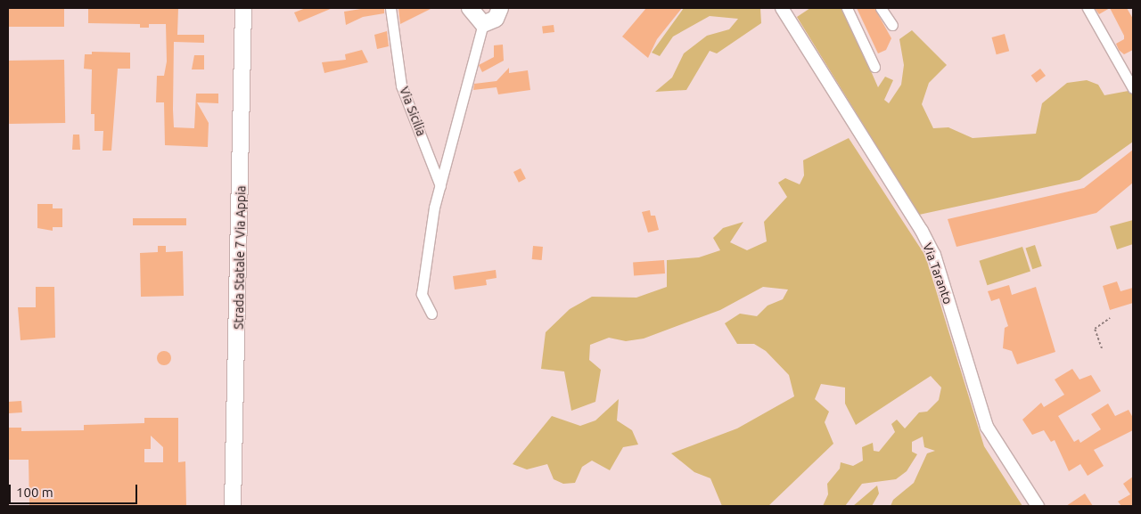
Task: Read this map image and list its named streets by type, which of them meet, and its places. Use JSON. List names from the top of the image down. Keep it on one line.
{"streets":{"main road":["Strada Statale 7 Via Appia"],"street":["Via Sicilia","Via Taranto"]},"scale_bar":"100 m"}
